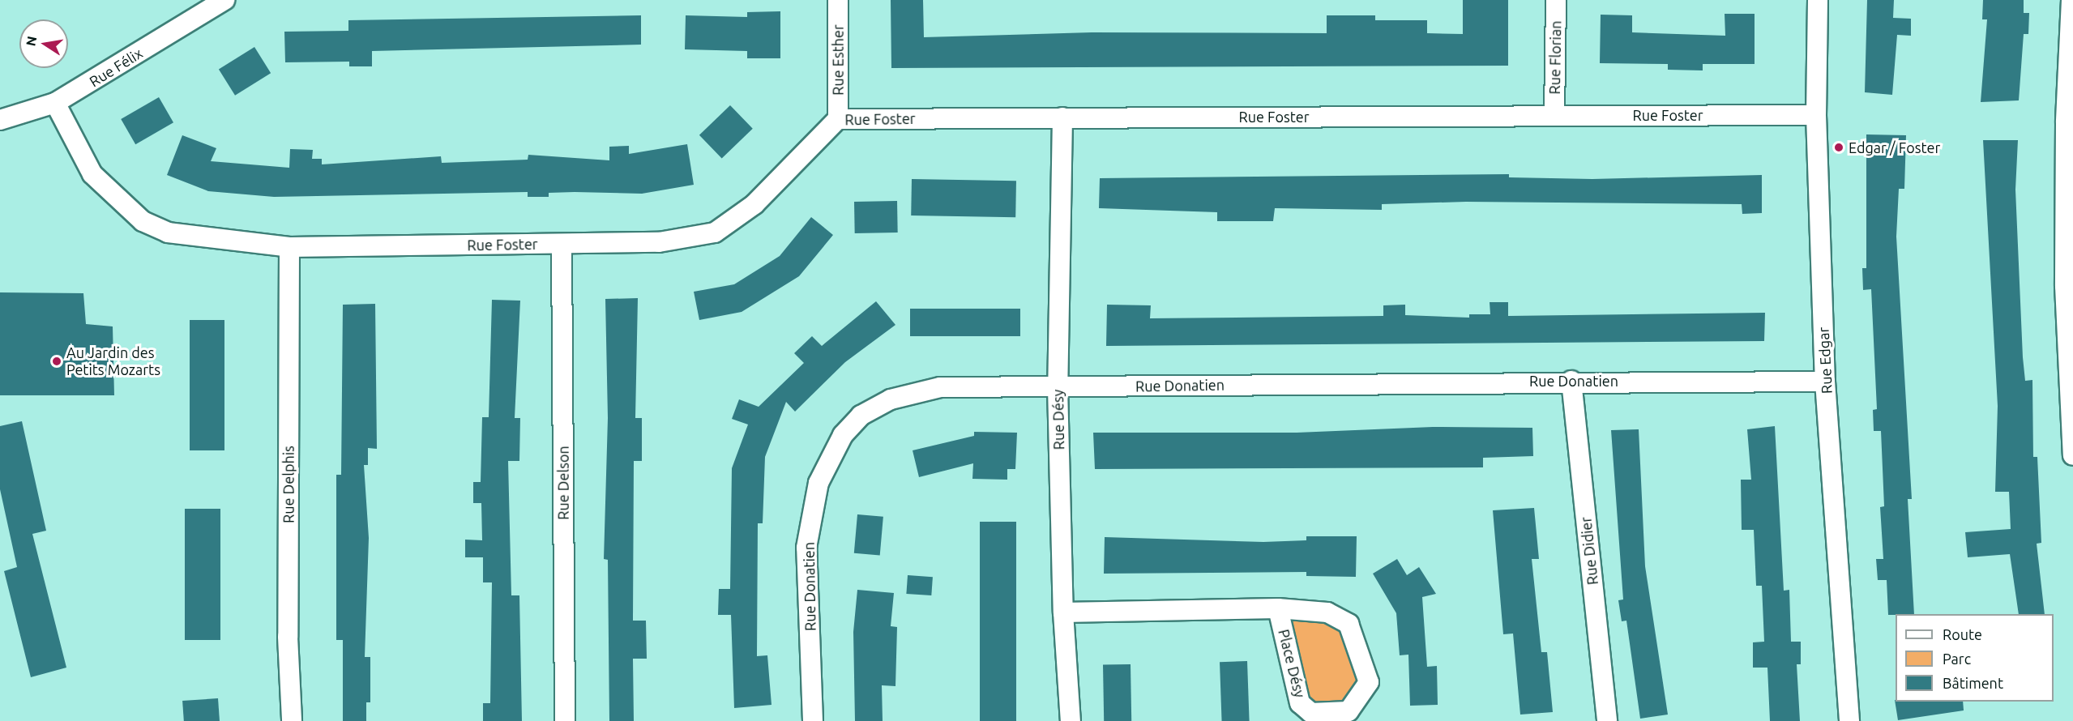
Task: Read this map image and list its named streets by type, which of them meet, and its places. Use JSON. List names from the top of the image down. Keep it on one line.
{"streets":{"street":["Rue Florian","Rue Esther","Rue Félix","Rue Foster","Rue Edgar","Rue Donatien","Rue Désy","Rue Delson","Rue Delphis","Rue Didier","Place Désy"]},"crossings":[["Rue Florian","Rue Foster"],["Rue Esther","Rue Foster"],["Rue Félix","Rue Foster"],["Rue Foster","Rue Edgar"],["Rue Foster","Rue Désy"],["Rue Foster","Rue Delson"],["Rue Foster","Rue Delphis"],["Rue Edgar","Rue Donatien"],["Rue Donatien","Rue Désy"],["Rue Donatien","Rue Didier"],["Rue Désy","Place Désy"]],"places":["Edgar / Foster","Au Jardin des Petits Mozarts"],"legend":["Route","Parc","Bâtiment"],"north":"left"}
